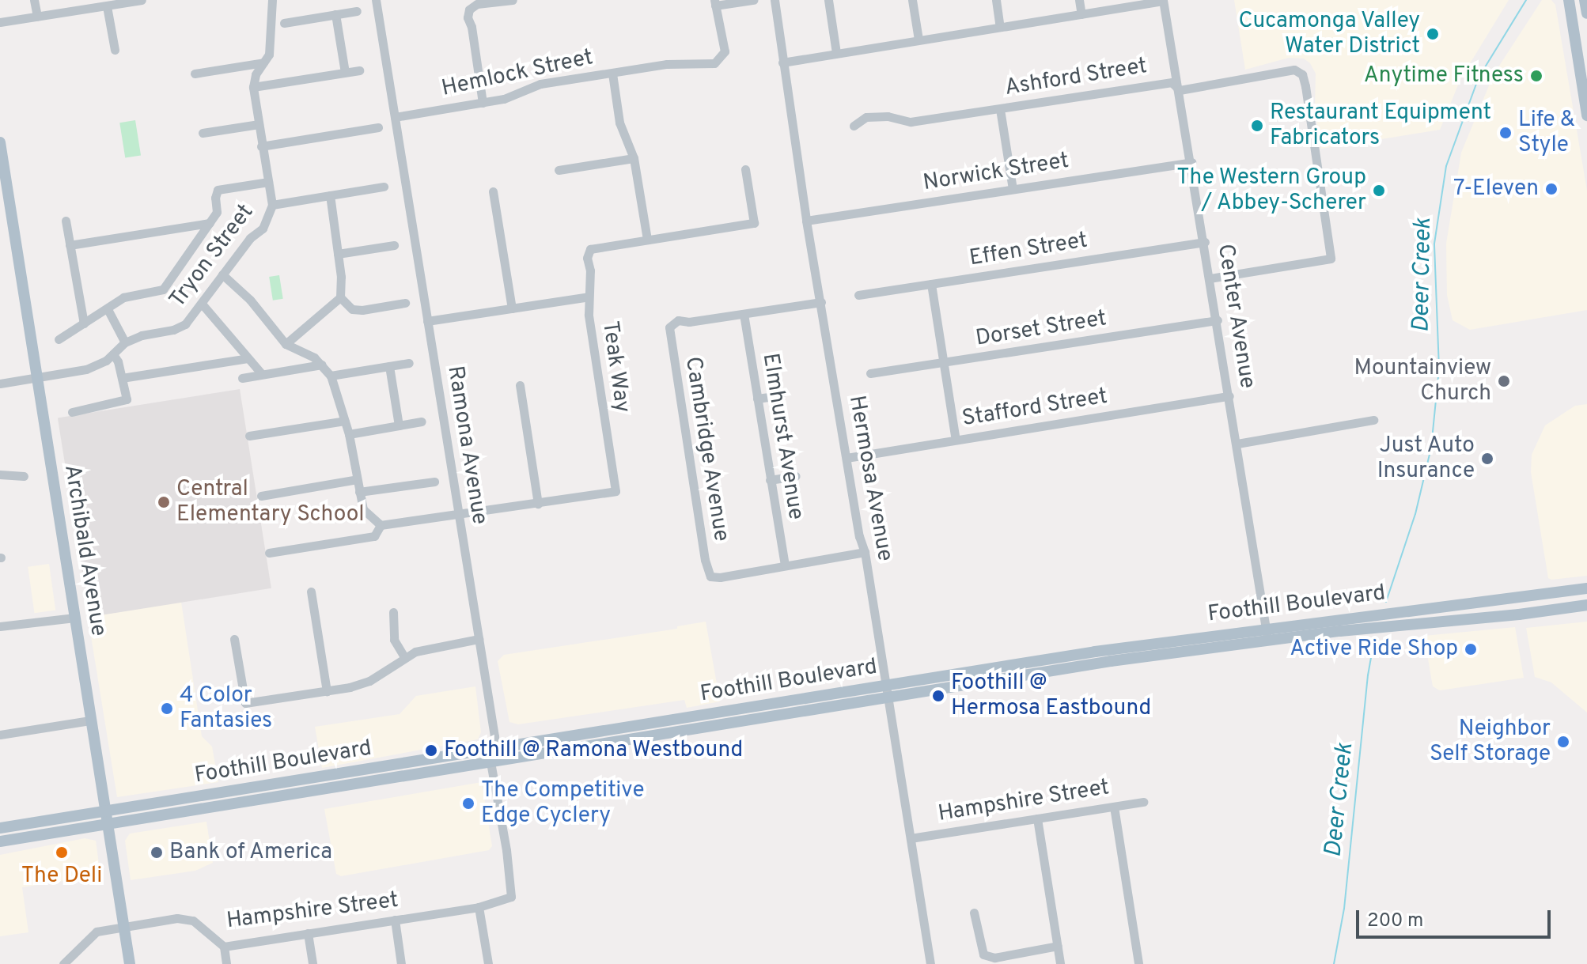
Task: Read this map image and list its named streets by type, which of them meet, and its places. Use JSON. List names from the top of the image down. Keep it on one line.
{"streets":{"main road":["Archibald Avenue","Foothill Boulevard"],"street":["Hemlock Street","Ashford Street","Norwick Street","Effen Street","Tryon Street","Center Avenue","Dorset Street","Teak Way","Stafford Street","Elmhurst Avenue","Ramona Avenue","Cambridge Avenue","Hermosa Avenue","Hampshire Street"]},"crossings":[["Hemlock Street","Ramona Avenue"],["Ashford Street","Center Avenue"],["Norwick Street","Center Avenue"],["Norwick Street","Hermosa Avenue"],["Effen Street","Center Avenue"],["Tryon Street","Archibald Avenue"],["Center Avenue","Dorset Street"],["Center Avenue","Stafford Street"],["Center Avenue","Foothill Boulevard"],["Stafford Street","Hermosa Avenue"],["Elmhurst Avenue","Cambridge Avenue"],["Ramona Avenue","Foothill Boulevard"],["Ramona Avenue","Hampshire Street"],["Hermosa Avenue","Foothill Boulevard"],["Hermosa Avenue","Hampshire Street"],["Archibald Avenue","Foothill Boulevard"],["Archibald Avenue","Hampshire Street"]],"water":["Deer Creek"],"places":["Cucamonga Valley Water District","Anytime Fitness","Restaurant Equipment Fabricators","Life & Style","7-Eleven","The Western Group / Abbey-Scherer","Mountainview Church","Just Auto Insurance","Central Elementary School","Active Ride Shop","Foothill @ Hermosa Eastbound","4 Color Fantasies","Neighbor Self Storage","Foothill @ Ramona Westbound","The Competitive Edge Cyclery","The Deli","Bank of America"],"scale_bar":"200 m"}
